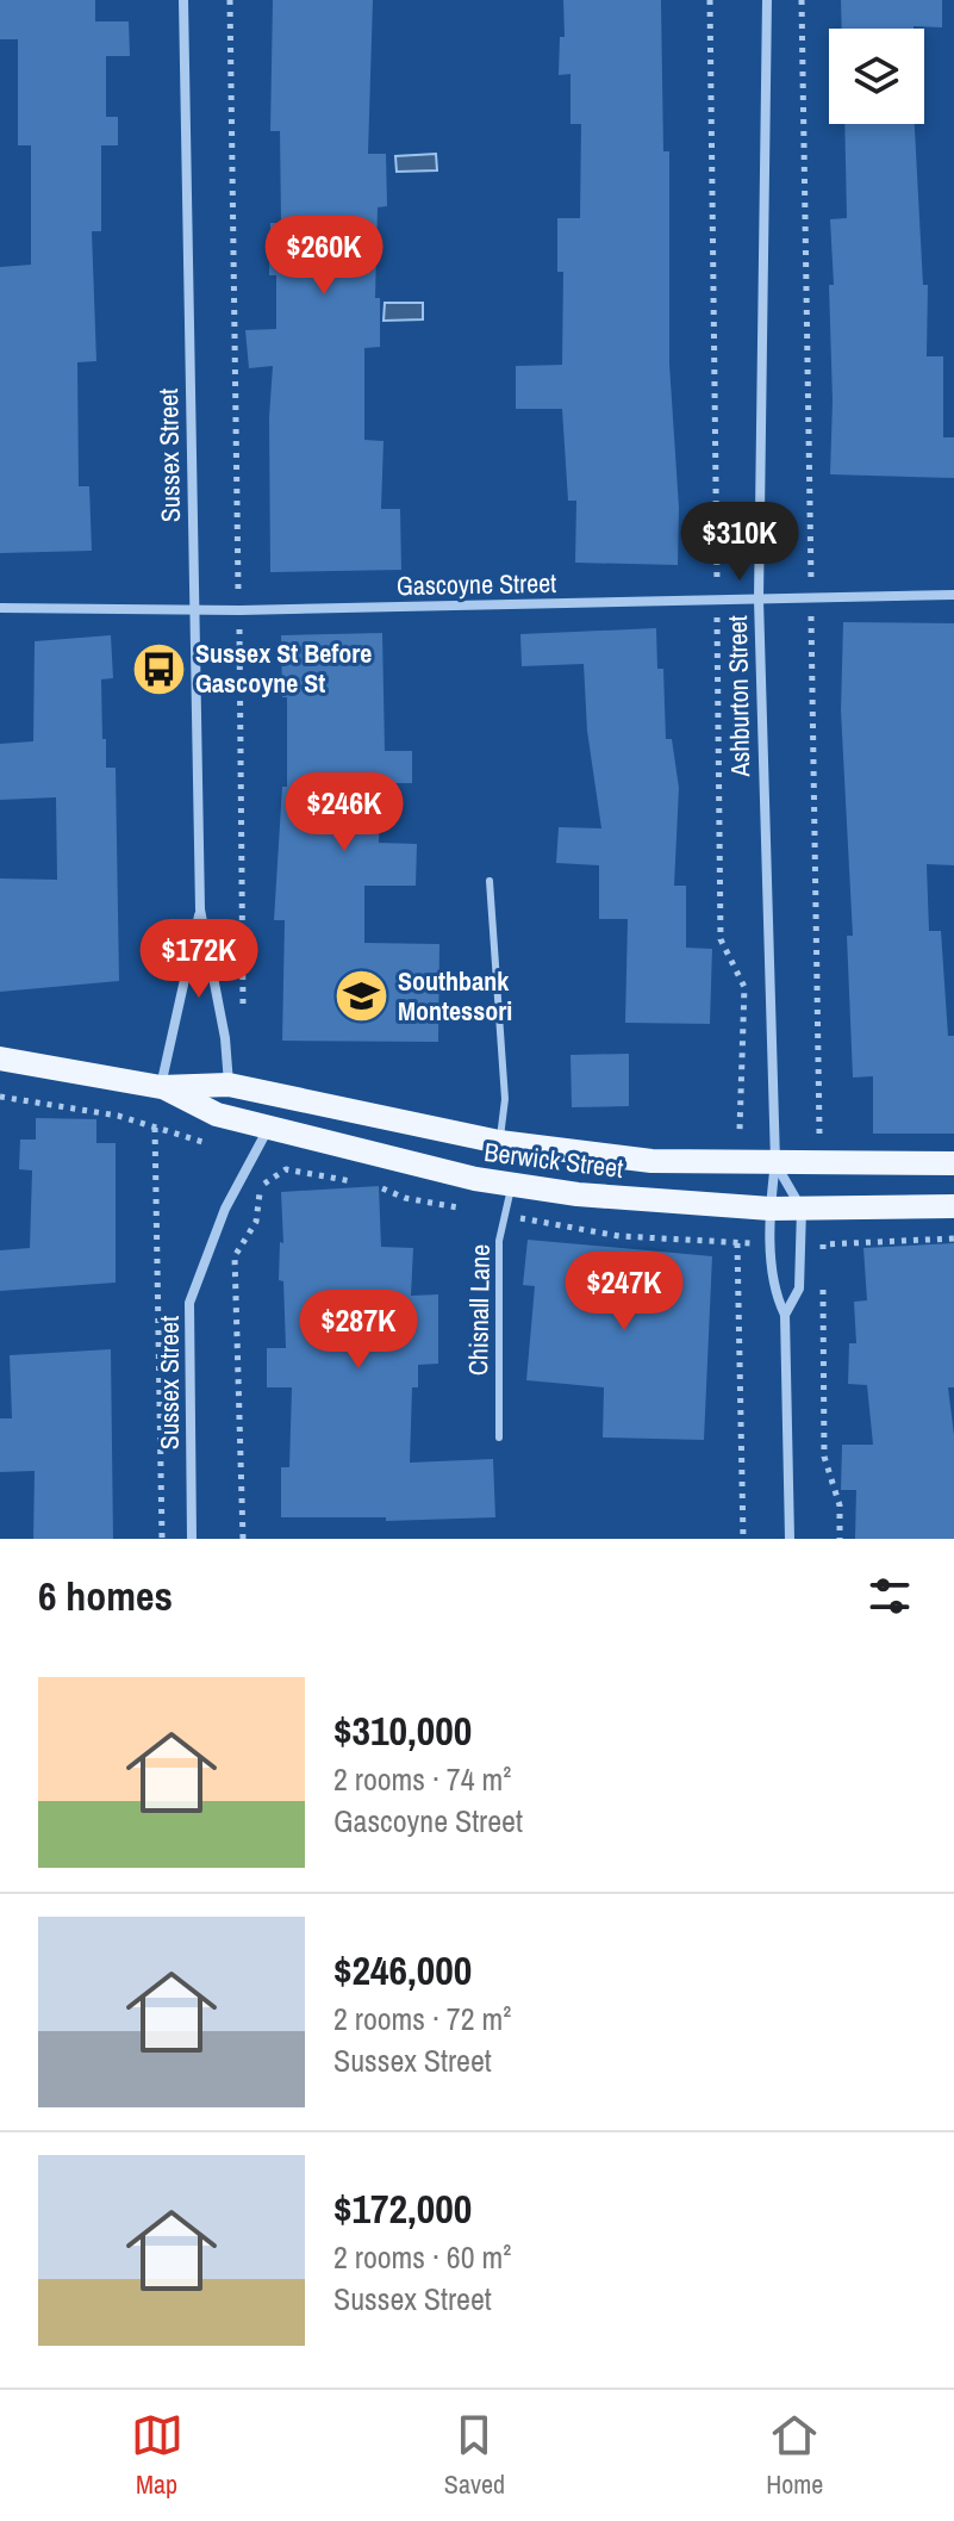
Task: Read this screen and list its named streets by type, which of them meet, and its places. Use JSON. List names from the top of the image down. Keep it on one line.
{"streets":{"main road":["Berwick Street"],"street":["Sussex Street","Gascoyne Street","Ashburton Street"],"lane":["Chisnall Lane"]},"crossings":[["Sussex Street","Gascoyne Street"],["Sussex Street","Berwick Street"],["Gascoyne Street","Ashburton Street"],["Ashburton Street","Berwick Street"],["Berwick Street","Chisnall Lane"]],"places":{"bus stop":["Sussex St Before Gascoyne St"],"school or university":["Southbank Montessori"]},"page":{"price":["$260K","$310K","$246K","$172K","$247K","$287K"],"heading":"6 homes","list":[{"name":"$310,000","note":"2 rooms · 74 m² · Gascoyne Street"},{"name":"$246,000","note":"2 rooms · 72 m² · Sussex Street"},{"name":"$172,000","note":"2 rooms · 60 m² · Sussex Street"}],"tabs":["Map","Saved","Home"]}}
